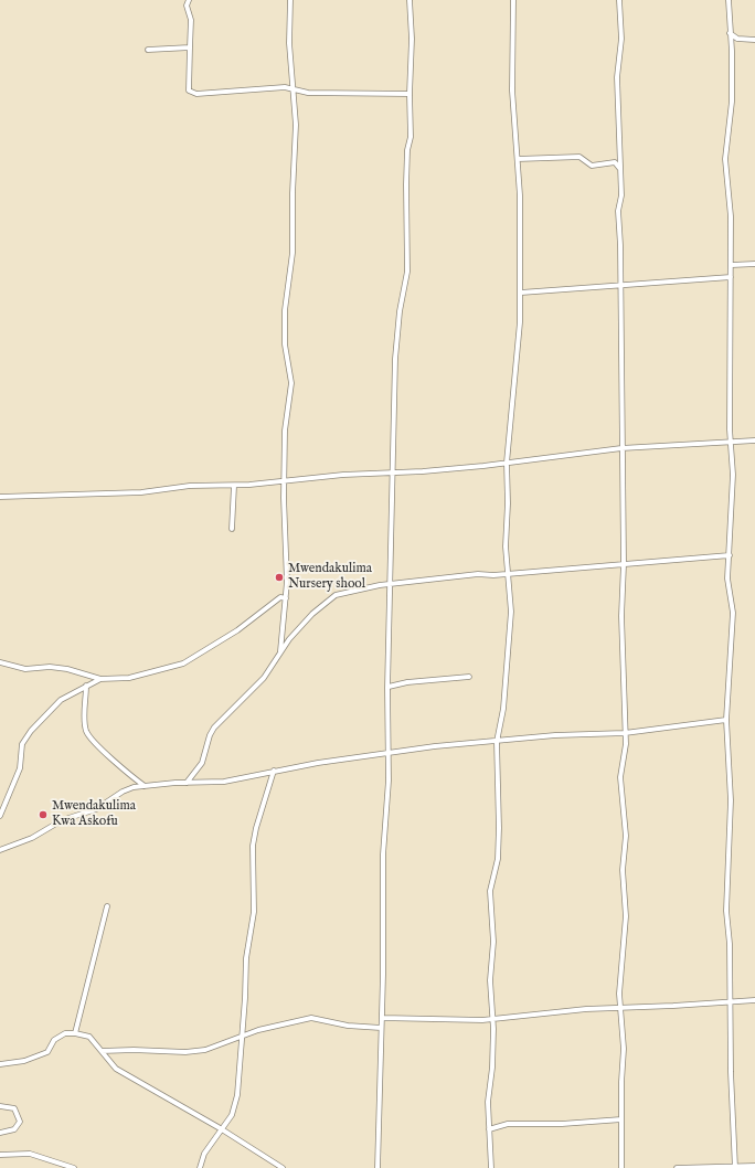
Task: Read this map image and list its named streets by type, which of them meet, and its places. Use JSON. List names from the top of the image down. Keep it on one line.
{"places":["Mwendakulima Nursery shool","Mwendakulima Kwa Askofu"]}
